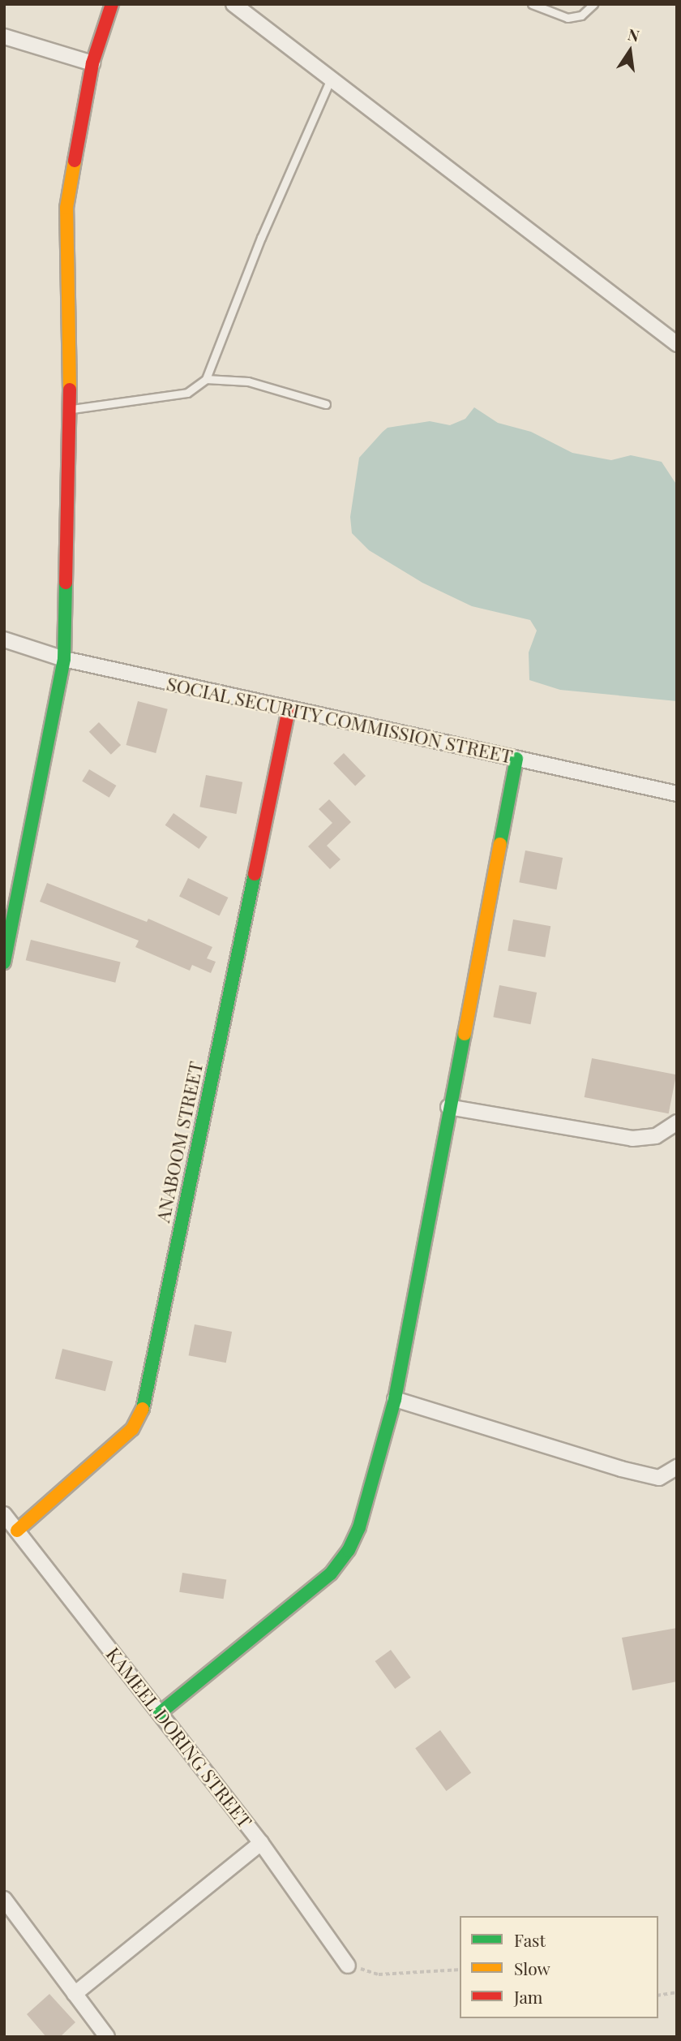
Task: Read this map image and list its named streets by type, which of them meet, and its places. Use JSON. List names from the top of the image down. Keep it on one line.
{"streets":{"street":["SOCIAL SECURITY COMMISSION STREET","ANABOOM STREET","KAMEEL DORING STREET"]},"crossings":[["SOCIAL SECURITY COMMISSION STREET","ANABOOM STREET"],["ANABOOM STREET","KAMEEL DORING STREET"]],"legend":["Fast","Slow","Jam"],"north":"top"}
